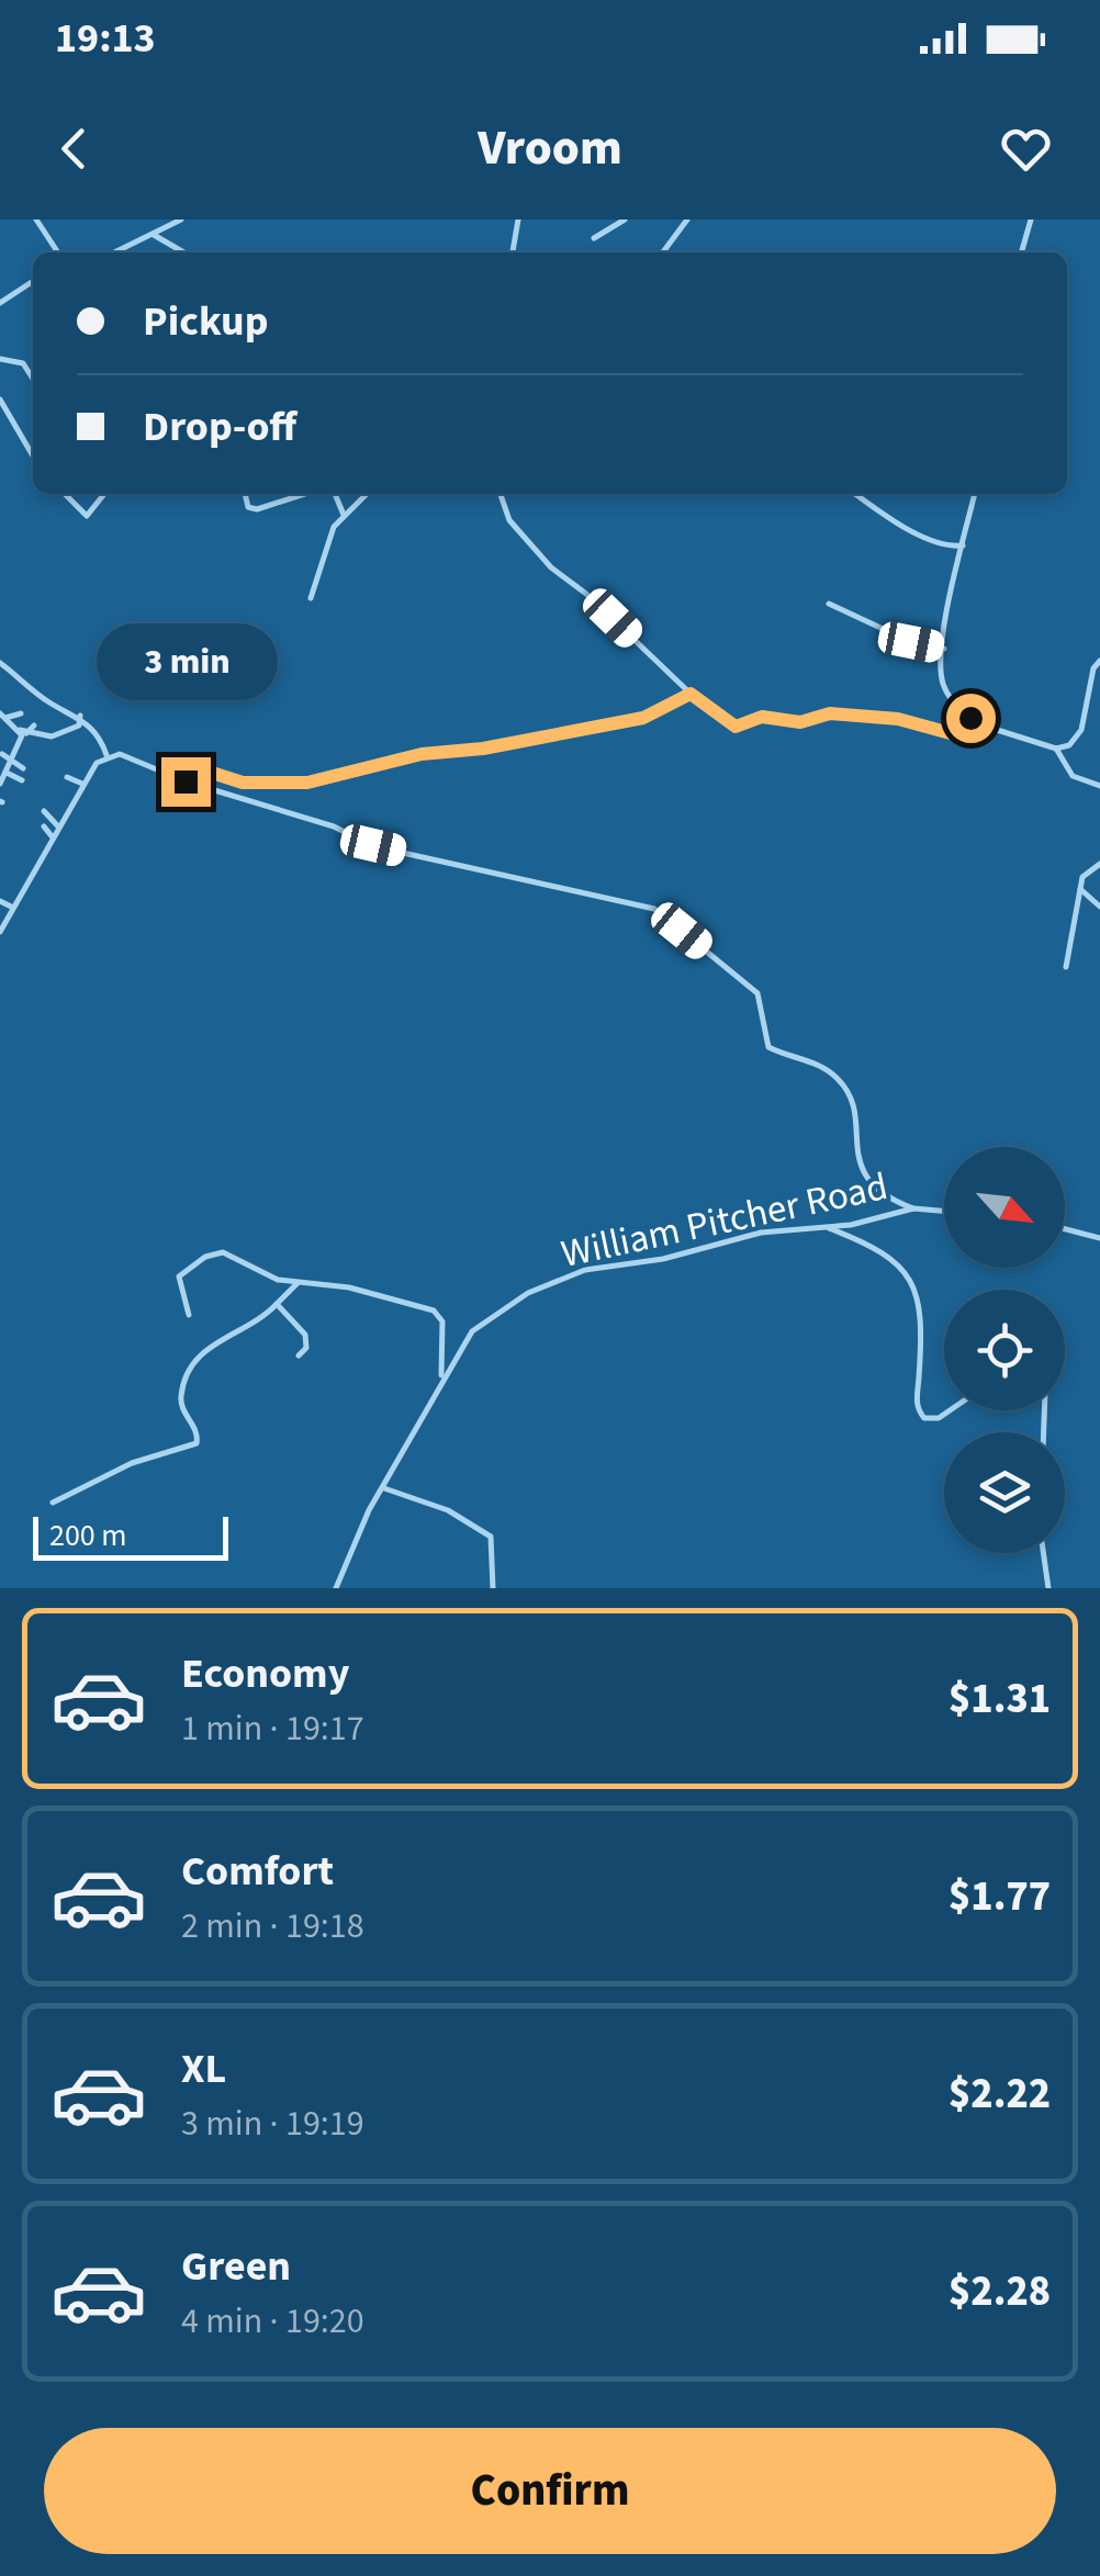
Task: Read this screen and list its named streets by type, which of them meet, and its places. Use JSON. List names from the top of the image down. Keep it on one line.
{"streets":{"street":["William Pitcher Road"]},"scale_bar":"200 m","north":"bottom right","page":{"status":"19:13","header":"Vroom","banner":["Pickup","Drop-off"],"bubble":"3 min","scale":"200 m","list":[{"name":"Economy","note":"1 min · 19:17","value":"$1.31"},{"name":"Comfort","note":"2 min · 19:18","value":"$1.77"},{"name":"XL","note":"3 min · 19:19","value":"$2.22"},{"name":"Green","note":"4 min · 19:20","value":"$2.28"}],"buttons":"Confirm"}}
